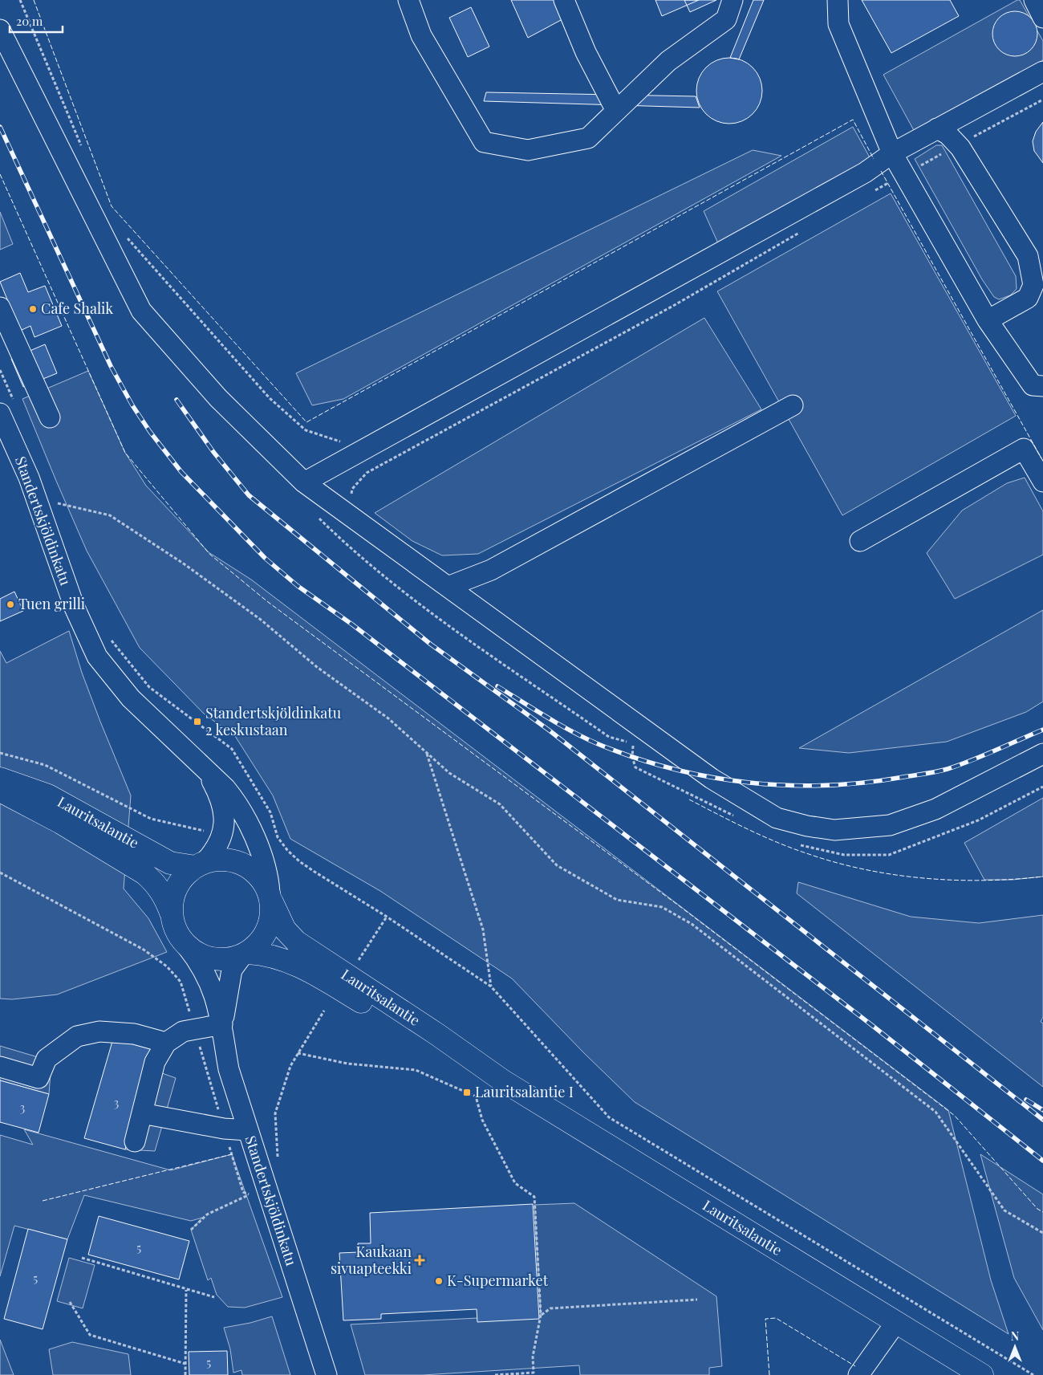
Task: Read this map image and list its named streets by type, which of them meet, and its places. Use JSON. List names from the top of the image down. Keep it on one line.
{"streets":{"main road":["Lauritsalantie"],"street":["Standertskjöldinkatu"]},"crossings":[["Standertskjöldinkatu","Lauritsalantie"]],"places":{"other":["Cafe Shalik","Tuen grilli","K-Supermarket"],"transit":["Standertskjöldinkatu 2 keskustaan","Lauritsalantie I"],"health":["Kaukaan sivuapteekki"]},"house_numbers":["3","3","5","5","5"],"scale_bar":"20 m","north":"top"}
